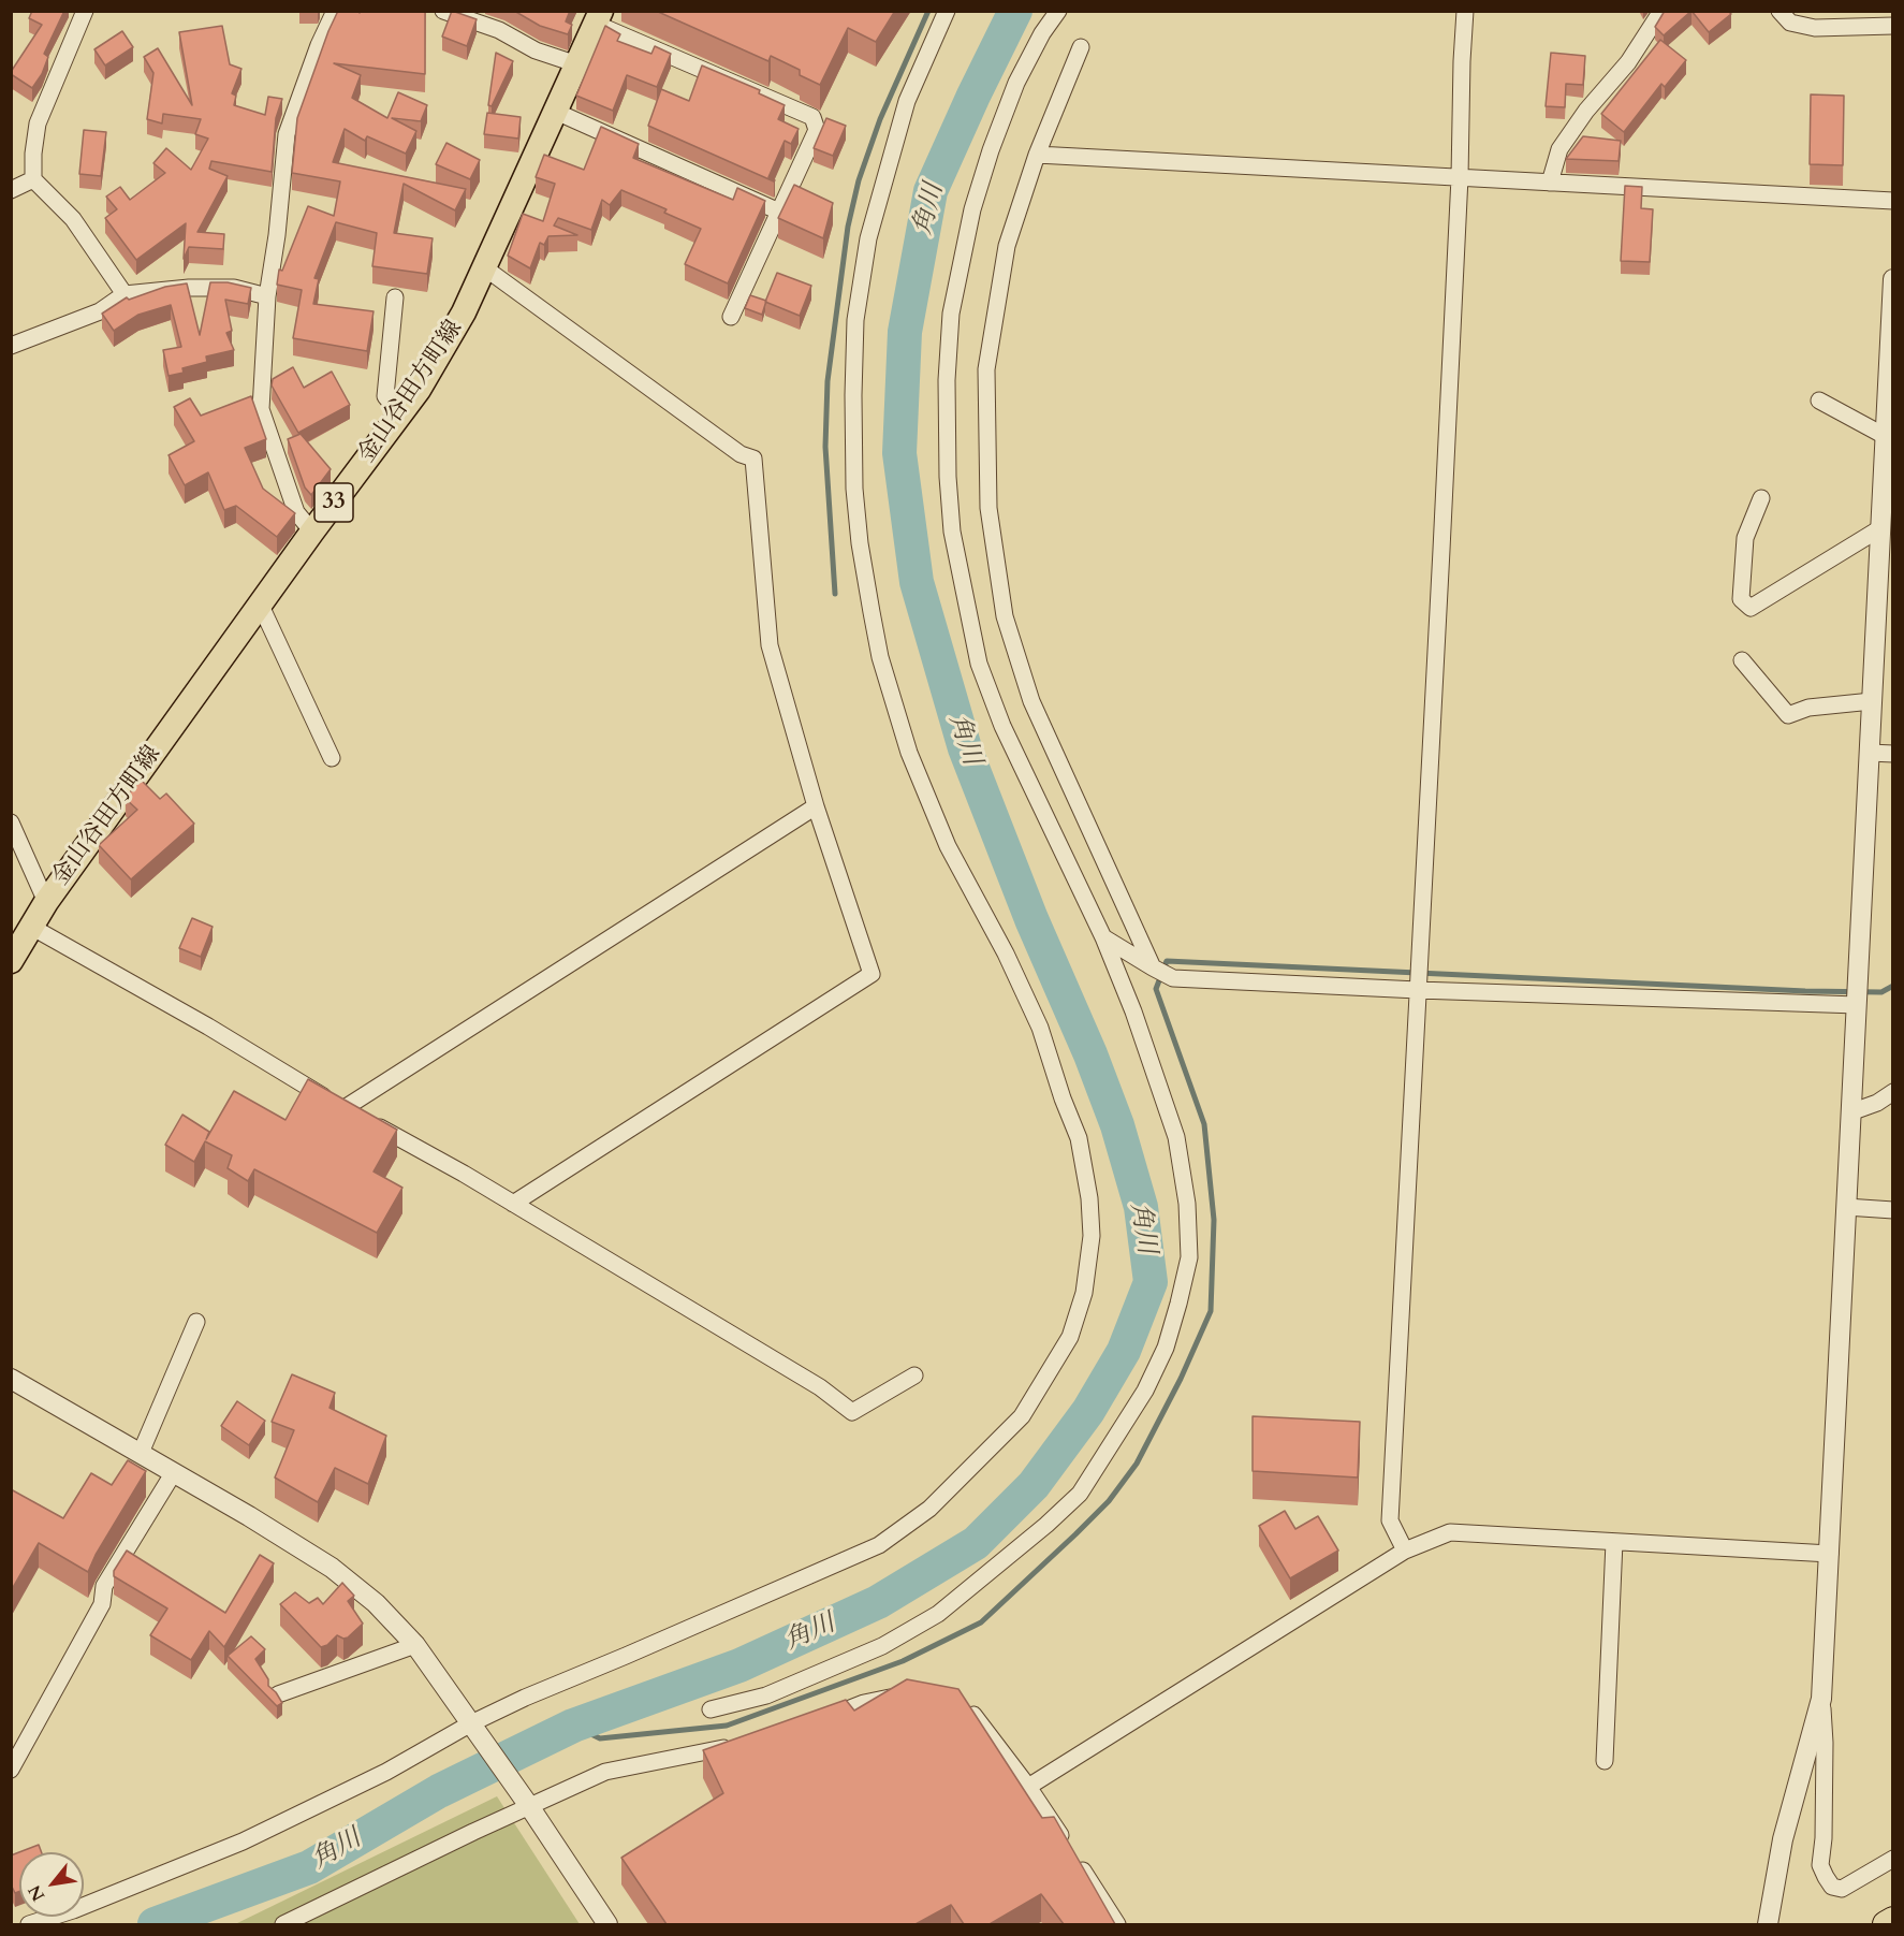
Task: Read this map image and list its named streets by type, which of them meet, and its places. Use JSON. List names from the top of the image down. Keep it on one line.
{"streets":{"main road":["金山谷田方町線","33"]},"water":["角川"],"north":"bottom left"}
